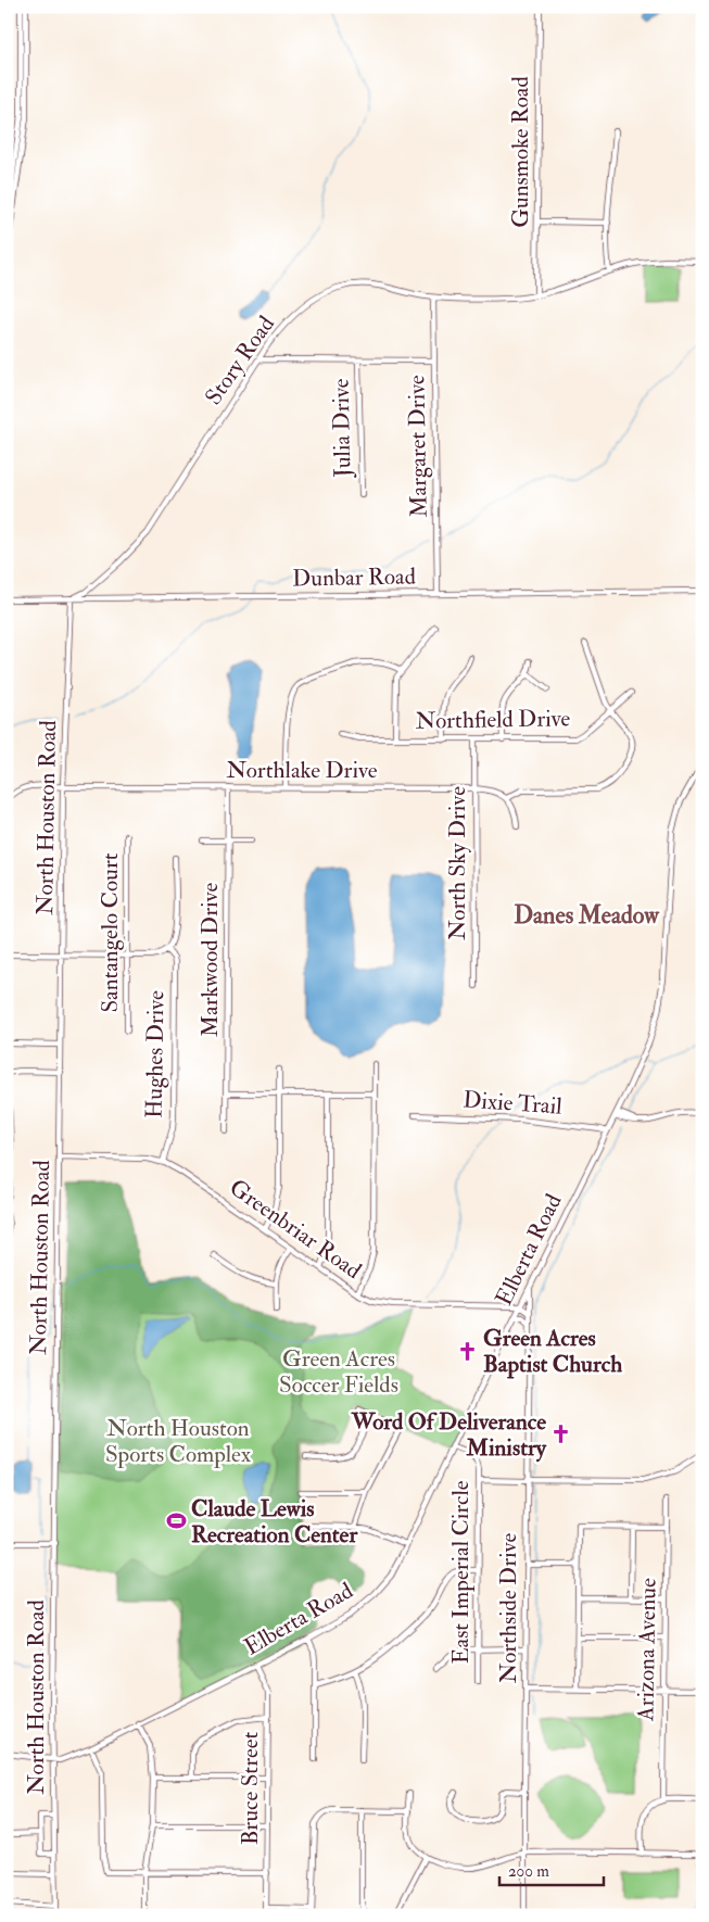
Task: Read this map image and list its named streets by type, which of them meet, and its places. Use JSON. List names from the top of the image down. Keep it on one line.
{"streets":{"street":["Gunsmoke Road","Story Road","Julia Drive","Margaret Drive","Dunbar Road","Northfield Drive","Northlake Drive","North Houston Road","North Sky Drive","Santangelo Court","Markwood Drive","Hughes Drive","Dixie Trail","Greenbriar Road","Elberta Road","East Imperial Circle","Northside Drive","Arizona Avenue","Bruce Street"]},"crossings":[["Gunsmoke Road","Story Road"],["Story Road","Margaret Drive"],["Story Road","Dunbar Road"],["Story Road","North Houston Road"],["Margaret Drive","Dunbar Road"],["Dunbar Road","North Houston Road"],["Northfield Drive","North Sky Drive"],["Northlake Drive","North Houston Road"],["Northlake Drive","North Sky Drive"],["Northlake Drive","Markwood Drive"],["North Houston Road","Greenbriar Road"],["North Houston Road","Elberta Road"],["Hughes Drive","Greenbriar Road"],["Dixie Trail","Elberta Road"],["Greenbriar Road","Elberta Road"],["Elberta Road","East Imperial Circle"],["Elberta Road","Northside Drive"],["Elberta Road","Bruce Street"]],"districts":["Danes Meadow"],"parks":["Green Acres Soccer Fields","North Houston Sports Complex"],"places":{"church":["Green Acres Baptist Church","Word Of Deliverance Ministry"],"sports":["Claude Lewis Recreation Center"]},"scale_bar":"200 m"}
